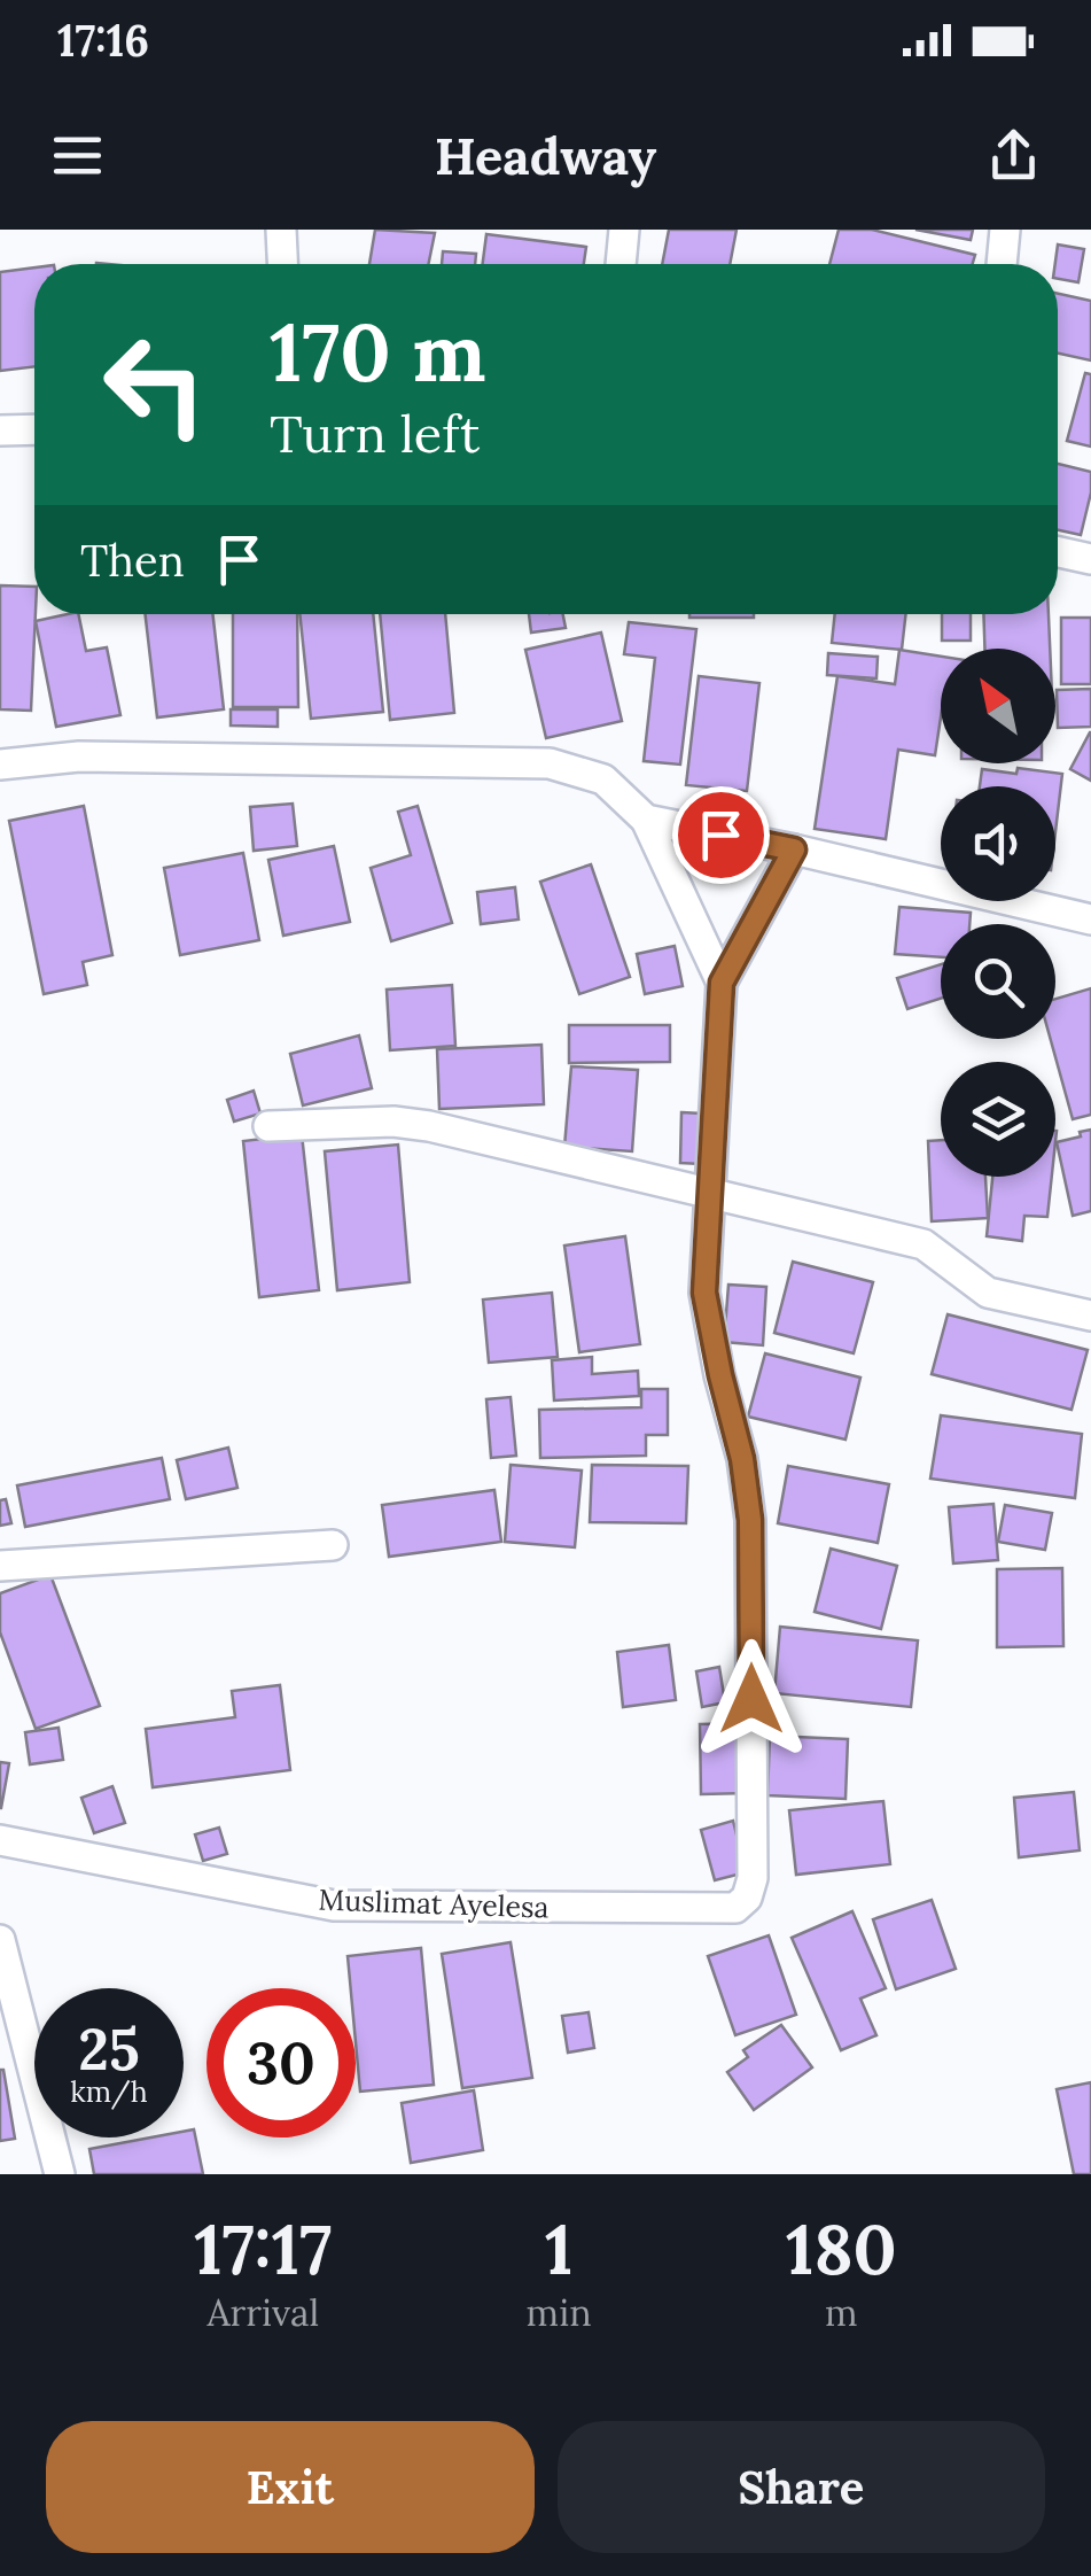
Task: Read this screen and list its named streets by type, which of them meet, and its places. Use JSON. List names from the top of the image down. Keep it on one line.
{"streets":{"street":["Muslimat Ayelesa"]},"north":"top left","page":{"status":"17:16","header":"Headway","turn":["170 m","Turn left"],"then":"Then","speed":"25 km/h","limit":"30","eta":["17:17","Arrival","1","min","180","m"],"buttons":["Exit","Share"]}}
